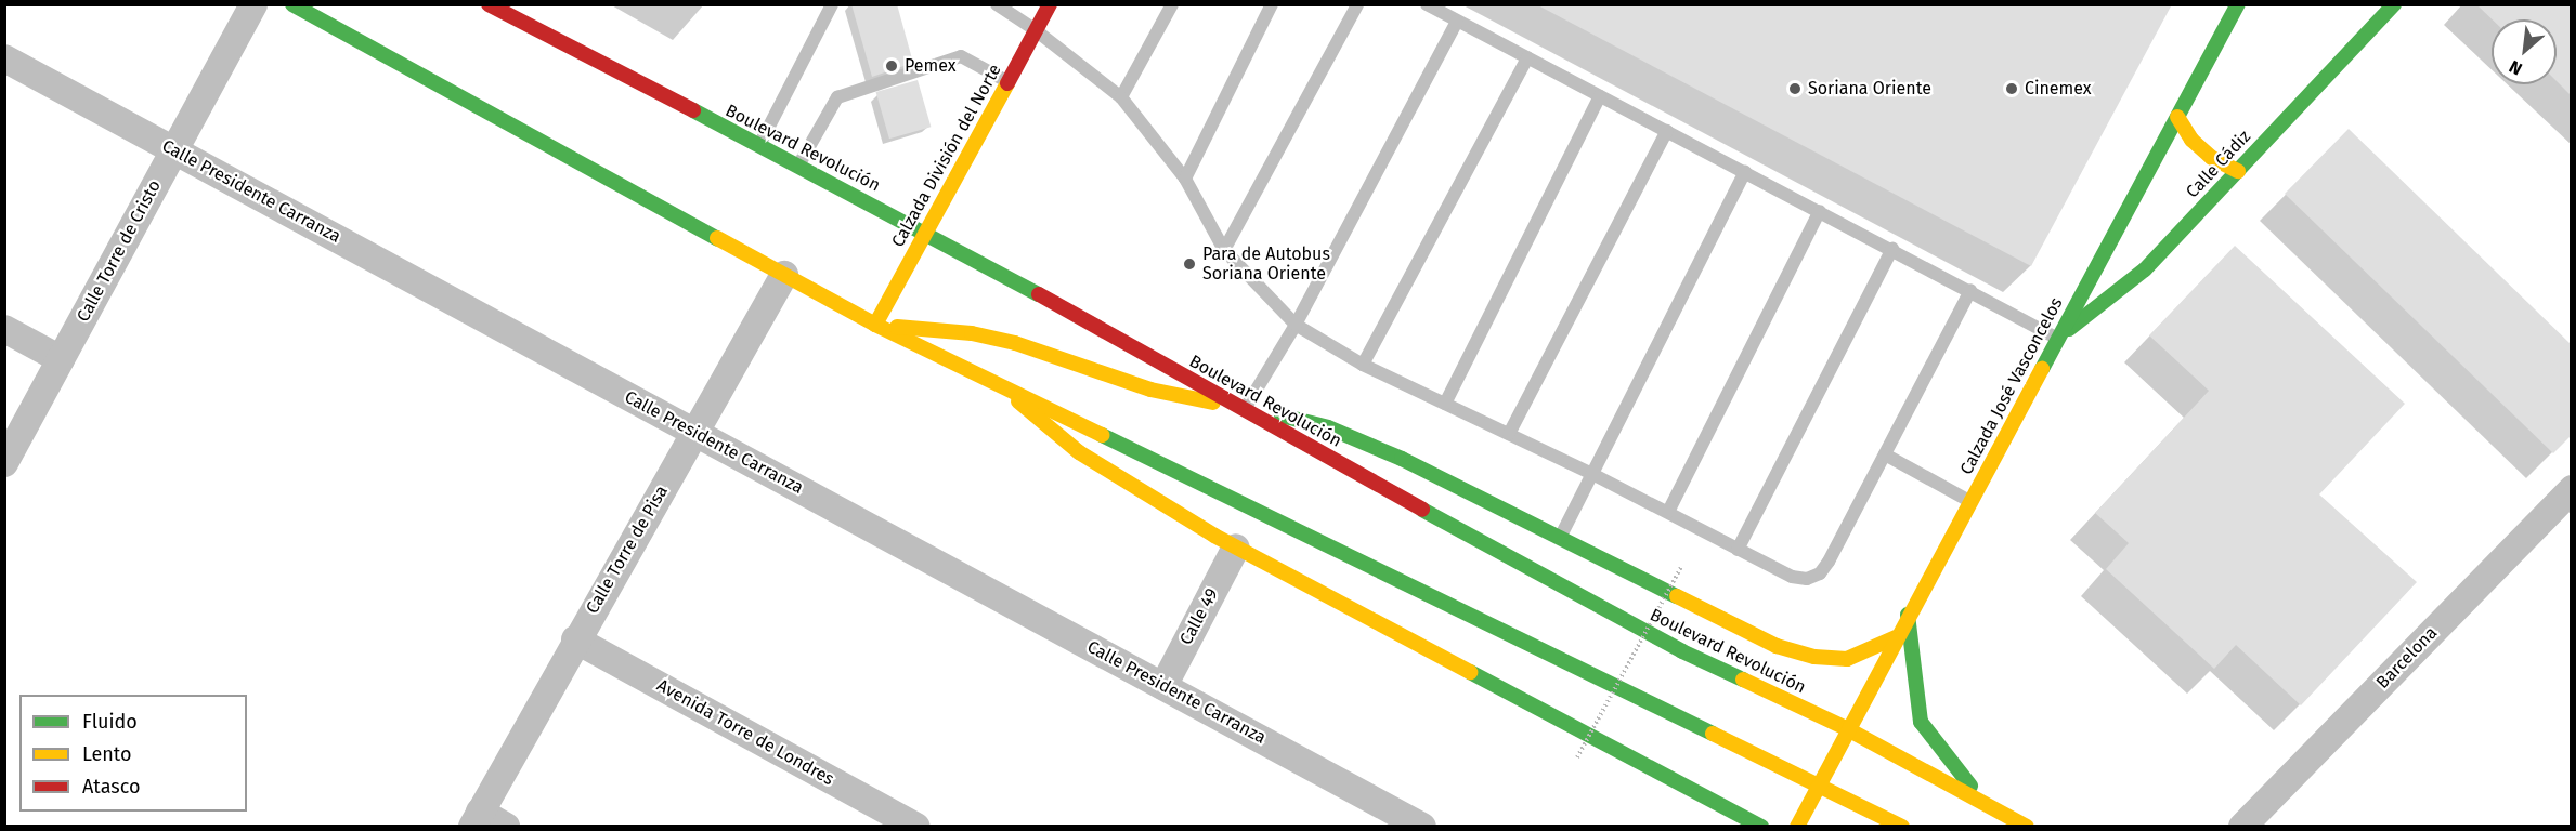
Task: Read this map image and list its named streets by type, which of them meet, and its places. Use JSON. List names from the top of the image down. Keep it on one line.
{"streets":{"main road":["Boulevard Revolución","Calzada División del Norte","Calle Cádiz","Calzada José Vasconcelos"],"street":["Calle Presidente Carranza","Calle Torre de Cristo","Calle Torre de Pisa","Calle 49","Barcelona","Avenida Torre de Londres"]},"crossings":[["Boulevard Revolución","Calzada División del Norte"],["Boulevard Revolución","Calzada José Vasconcelos"],["Calle Cádiz","Calzada José Vasconcelos"],["Calle Presidente Carranza","Calle Torre de Cristo"],["Calle Presidente Carranza","Calle Torre de Pisa"],["Calle Presidente Carranza","Calle 49"],["Calle Torre de Pisa","Avenida Torre de Londres"]],"places":["Pemex","Soriana Oriente","Cinemex","Para de Autobus Soriana Oriente"],"legend":["Fluido","Lento","Atasco"],"north":"bottom left"}
